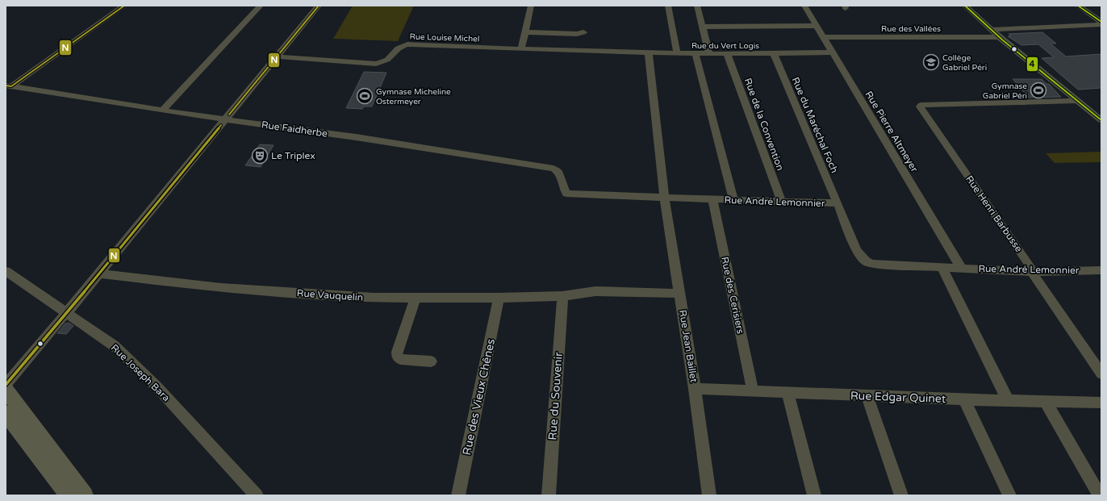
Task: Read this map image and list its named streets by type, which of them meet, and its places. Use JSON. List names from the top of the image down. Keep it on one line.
{"streets":{"street":["Rue des Vallées","Rue Louise Michel","Rue du Vert Logis","Rue de la Convention","Rue du Maréchal Foch","Rue Faidherbe","Rue Pierre Altmeyer","Rue André Lemonnier","Rue Henri Barbusse","Rue Vauquelin","Rue des Cerisiers","Rue Jean Baillet","Rue Joseph Bara","Rue du Souvenir","Rue des Vieux Chênes","Rue Edgar Quinet"]},"crossings":[["Rue des Vallées","Rue Pierre Altmeyer"],["Rue Louise Michel","Rue du Vert Logis"],["Rue du Vert Logis","Rue de la Convention"],["Rue du Vert Logis","Rue du Maréchal Foch"],["Rue du Vert Logis","Rue Pierre Altmeyer"],["Rue du Vert Logis","Rue Jean Baillet"],["Rue de la Convention","Rue André Lemonnier"],["Rue du Maréchal Foch","Rue André Lemonnier"],["Rue Faidherbe","Rue André Lemonnier"],["Rue Pierre Altmeyer","Rue André Lemonnier"],["Rue André Lemonnier","Rue Henri Barbusse"],["Rue André Lemonnier","Rue des Cerisiers"],["Rue André Lemonnier","Rue Jean Baillet"],["Rue Vauquelin","Rue Jean Baillet"],["Rue Vauquelin","Rue du Souvenir"],["Rue Vauquelin","Rue des Vieux Chênes"],["Rue des Cerisiers","Rue Edgar Quinet"],["Rue Jean Baillet","Rue Edgar Quinet"]],"places":{"school or university":["Collège Gabriel Péri"],"sports":["Gymnase Gabriel Péri","Gymnase Micheline Ostermeyer"],"theatre":["Le Triplex"]},"lines":["transit line N","transit line 4"]}
